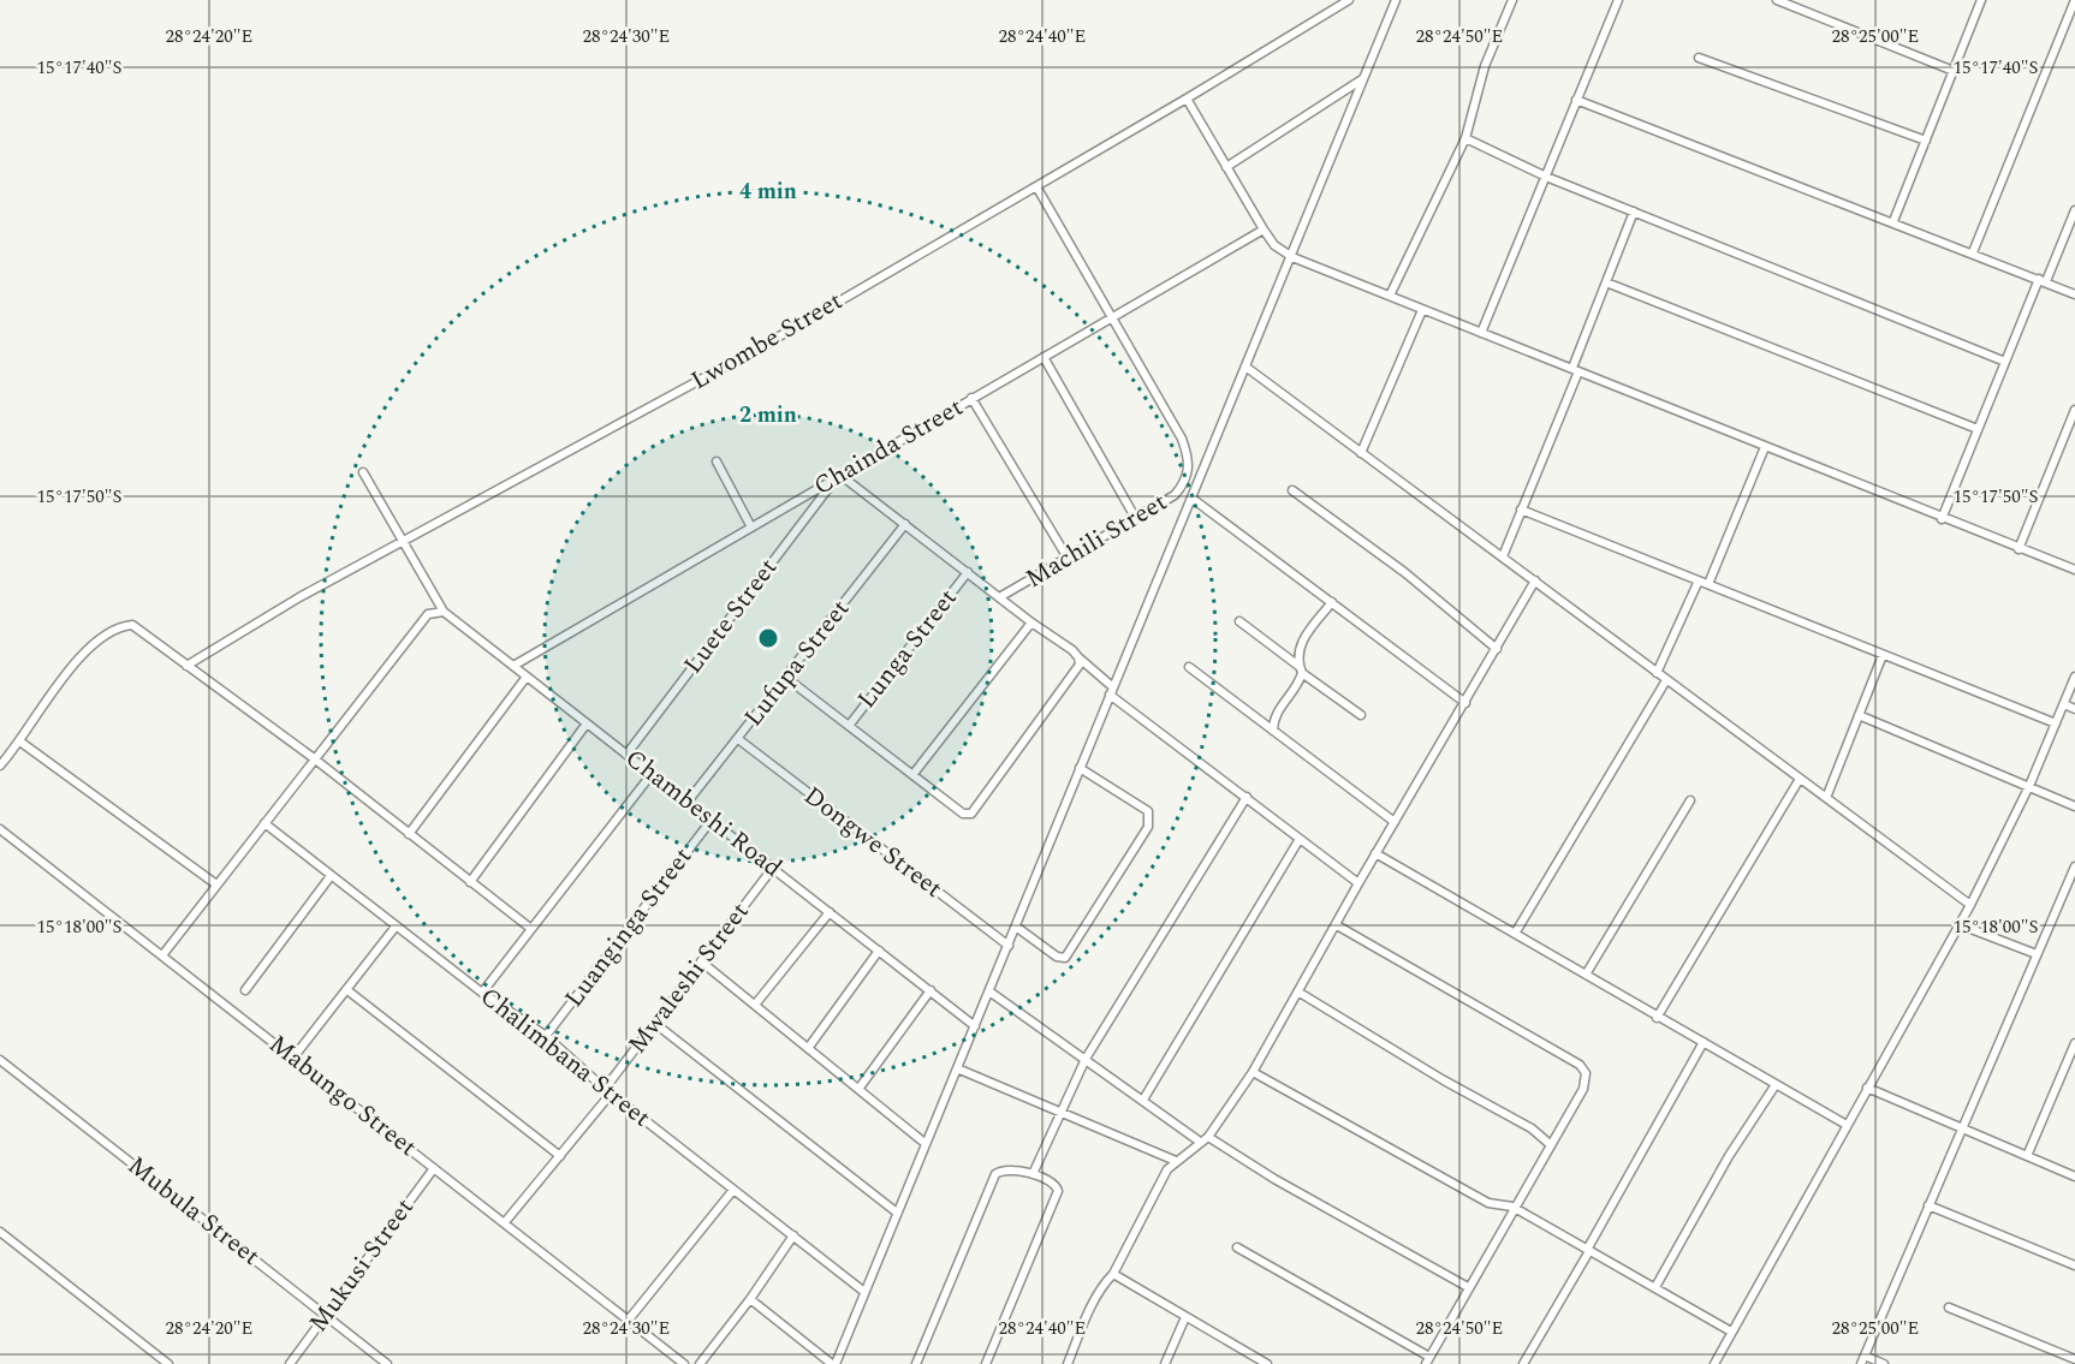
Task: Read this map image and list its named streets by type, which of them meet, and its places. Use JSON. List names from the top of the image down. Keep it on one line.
{"streets":{"street":["Lwombe Street","Chainda Street","Machili Street","Luete Street","Lunga Street","Lufupa Street","Chambeshi Road","Dongwe Street","Luanginga Street","Mwaleshi Street","Chalimbana Street","Mabungo Street","Mubula Street","Mukusi Street"]},"crossings":[["Chainda Street","Luete Street"],["Chainda Street","Chambeshi Road"],["Luete Street","Chambeshi Road"],["Lufupa Street","Chambeshi Road"],["Lufupa Street","Dongwe Street"],["Chambeshi Road","Luanginga Street"],["Chambeshi Road","Mwaleshi Street"],["Luanginga Street","Chalimbana Street"],["Mwaleshi Street","Chalimbana Street"],["Mwaleshi Street","Mabungo Street"],["Mabungo Street","Mukusi Street"],["Mubula Street","Mukusi Street"]],"coordinates":["28°24'20\"E","28°24'30\"E","28°24'40\"E","28°24'50\"E","28°25'00\"E","15°17'40\"S","15°17'50\"S","15°18'00\"S"],"rings":["4 min","2 min"]}
